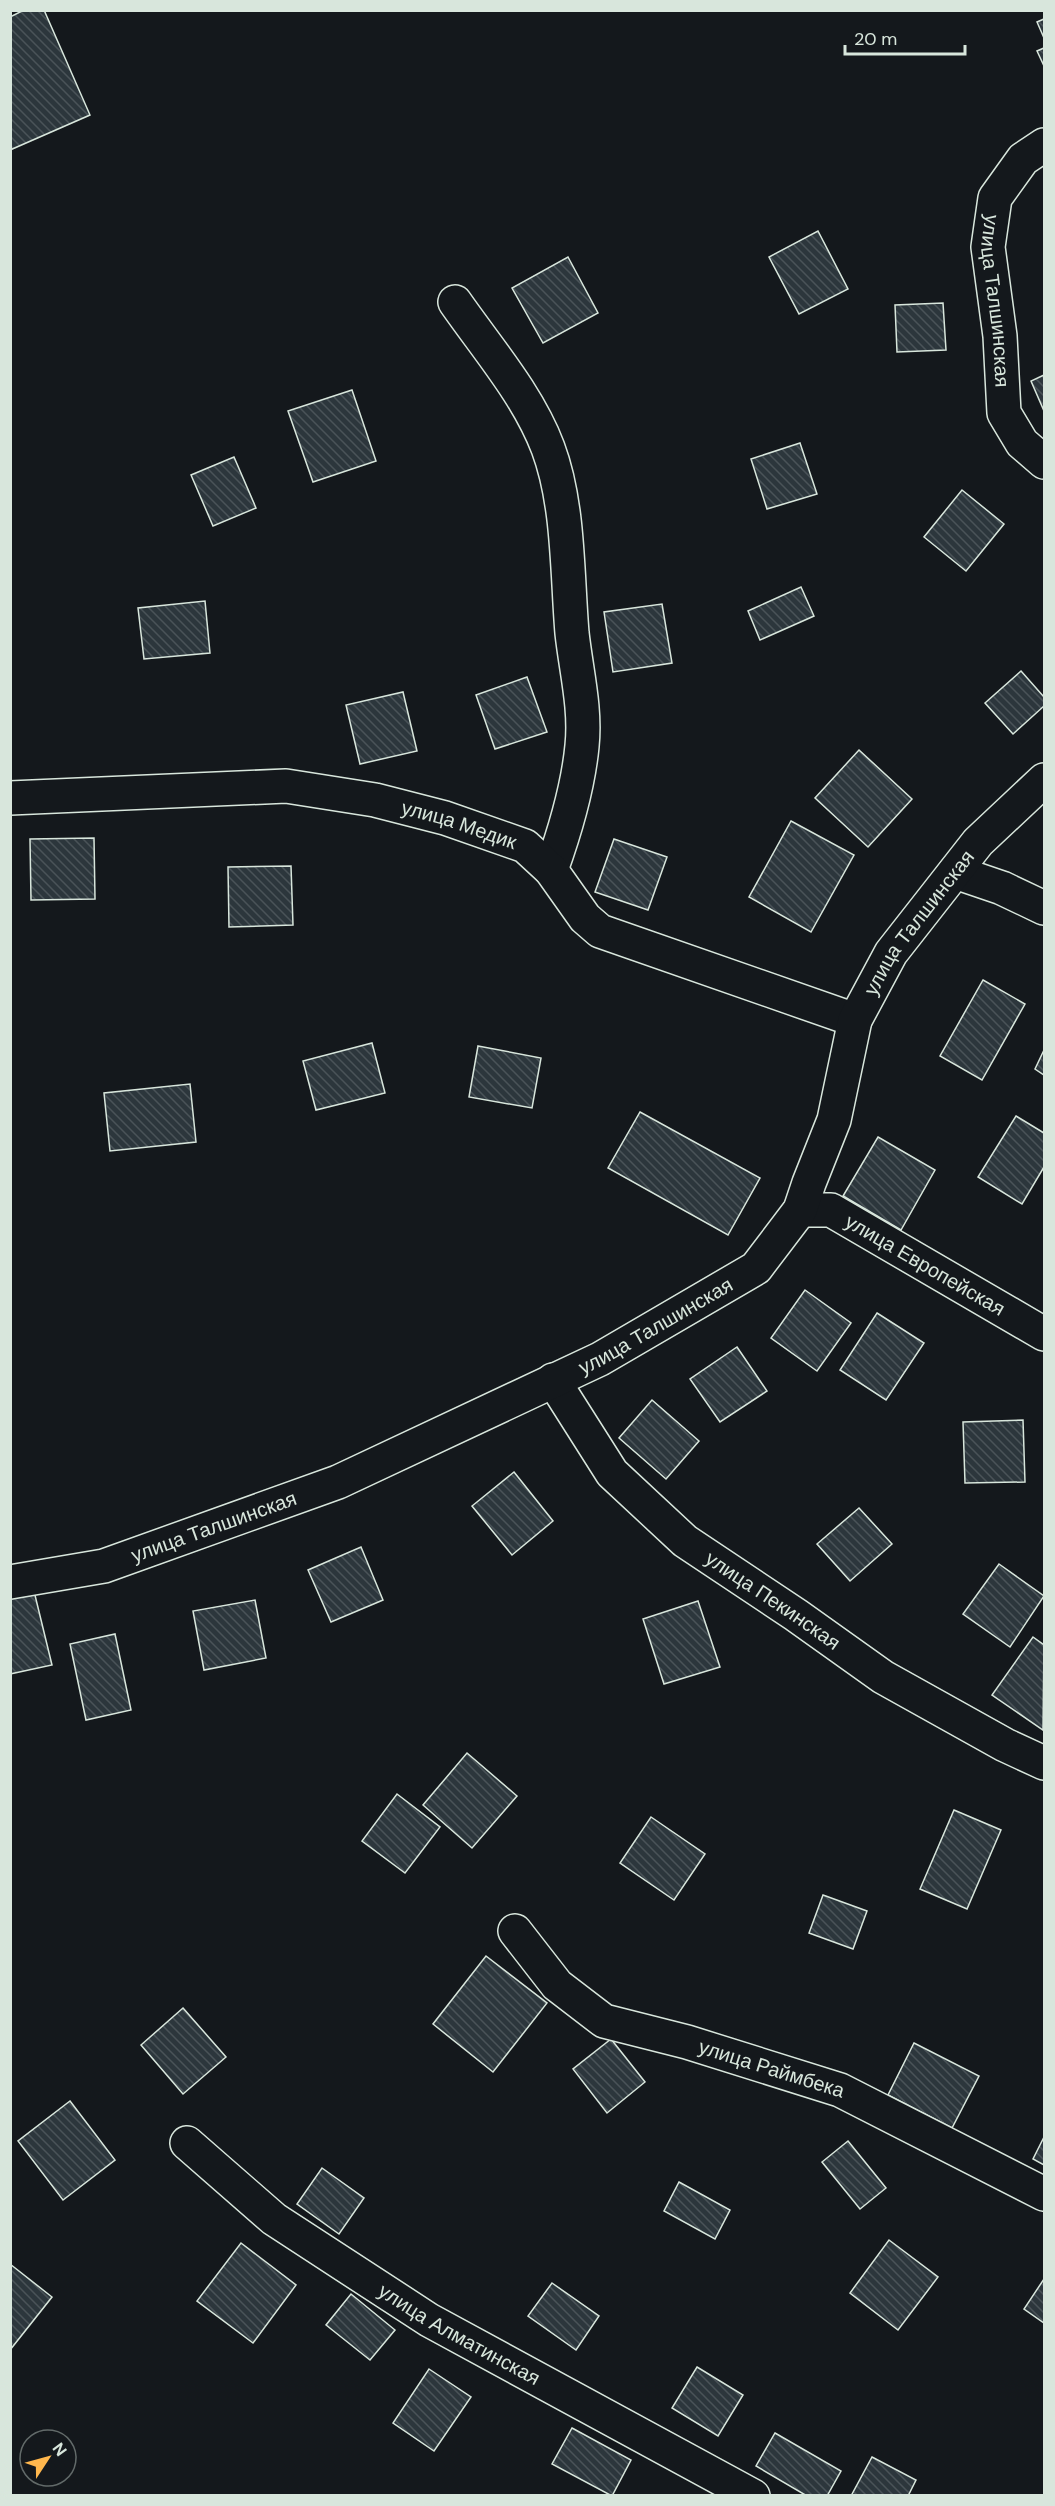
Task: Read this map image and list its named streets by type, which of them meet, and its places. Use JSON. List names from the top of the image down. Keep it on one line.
{"streets":{"street":["улица Талшинская","улица Медик","улица Европейская","улица Пекинская","улица Раймбека","улица Алматинская"]},"crossings":[["улица Талшинская","улица Медик"],["улица Талшинская","улица Европейская"],["улица Талшинская","улица Пекинская"]],"scale_bar":"20 m","north":"top right"}
